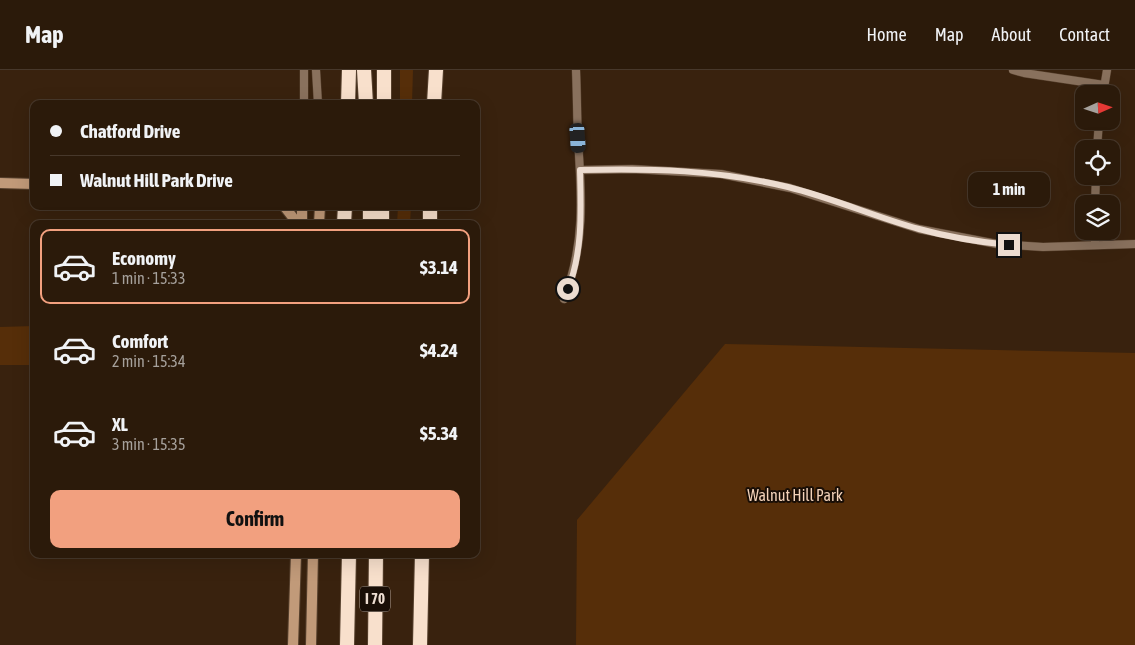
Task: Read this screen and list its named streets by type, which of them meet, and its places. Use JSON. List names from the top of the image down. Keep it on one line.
{"streets":{"highway":["I 70"]},"parks":["Walnut Hill Park"],"north":"right","page":{"header":"Map","nav":["Home","Map","About","Contact"],"banner":["Chatford Drive","Walnut Hill Park Drive"],"bubble":"1 min","list":[{"name":"Economy","note":"1 min · 15:33","value":"$3.14"},{"name":"Comfort","note":"2 min · 15:34","value":"$4.24"},{"name":"XL","note":"3 min · 15:35","value":"$5.34"}],"buttons":"Confirm"}}
